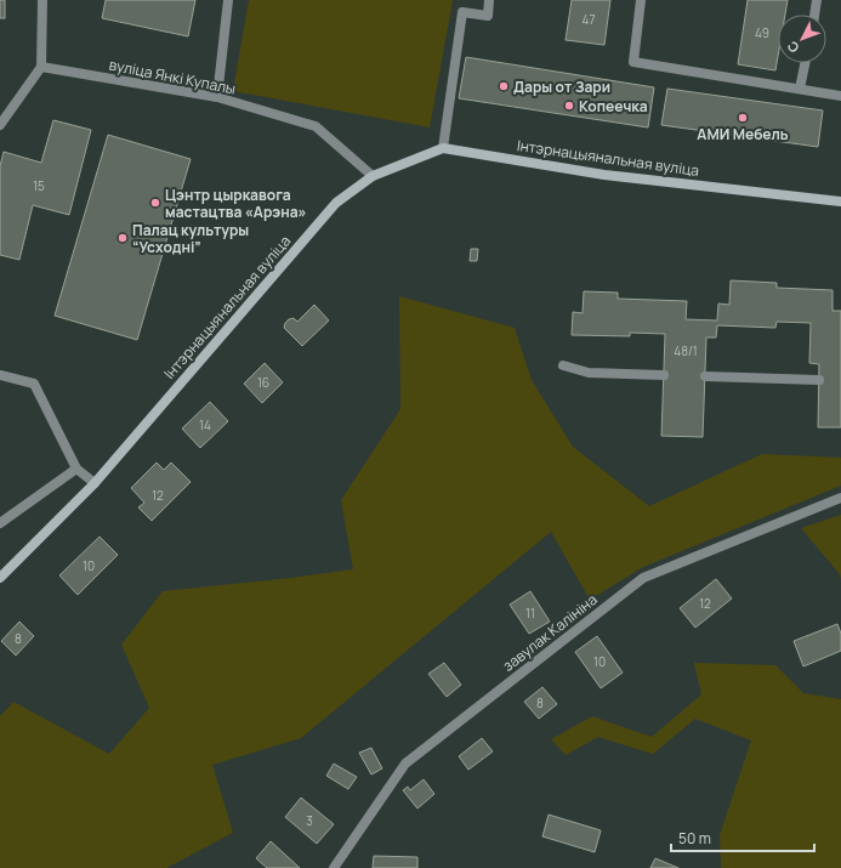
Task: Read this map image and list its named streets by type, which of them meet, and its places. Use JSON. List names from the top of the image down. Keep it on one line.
{"streets":{"main road":["Інтэрнацыянальная вуліца"],"street":["вуліца Янкі Купалы","завулак Калініна"]},"crossings":[["вуліца Янкі Купалы","Інтэрнацыянальная вуліца"]],"places":["Дары от Зари","Копеечка","АМИ Мебель","Цэнтр цыркавога мастацтва «Арэна»","Палац культуры “Усходні”"],"house_numbers":["47","49","15","48/1","16","14","12","10","12","11","8","10","8","3"],"scale_bar":"50 m","north":"bottom left"}
